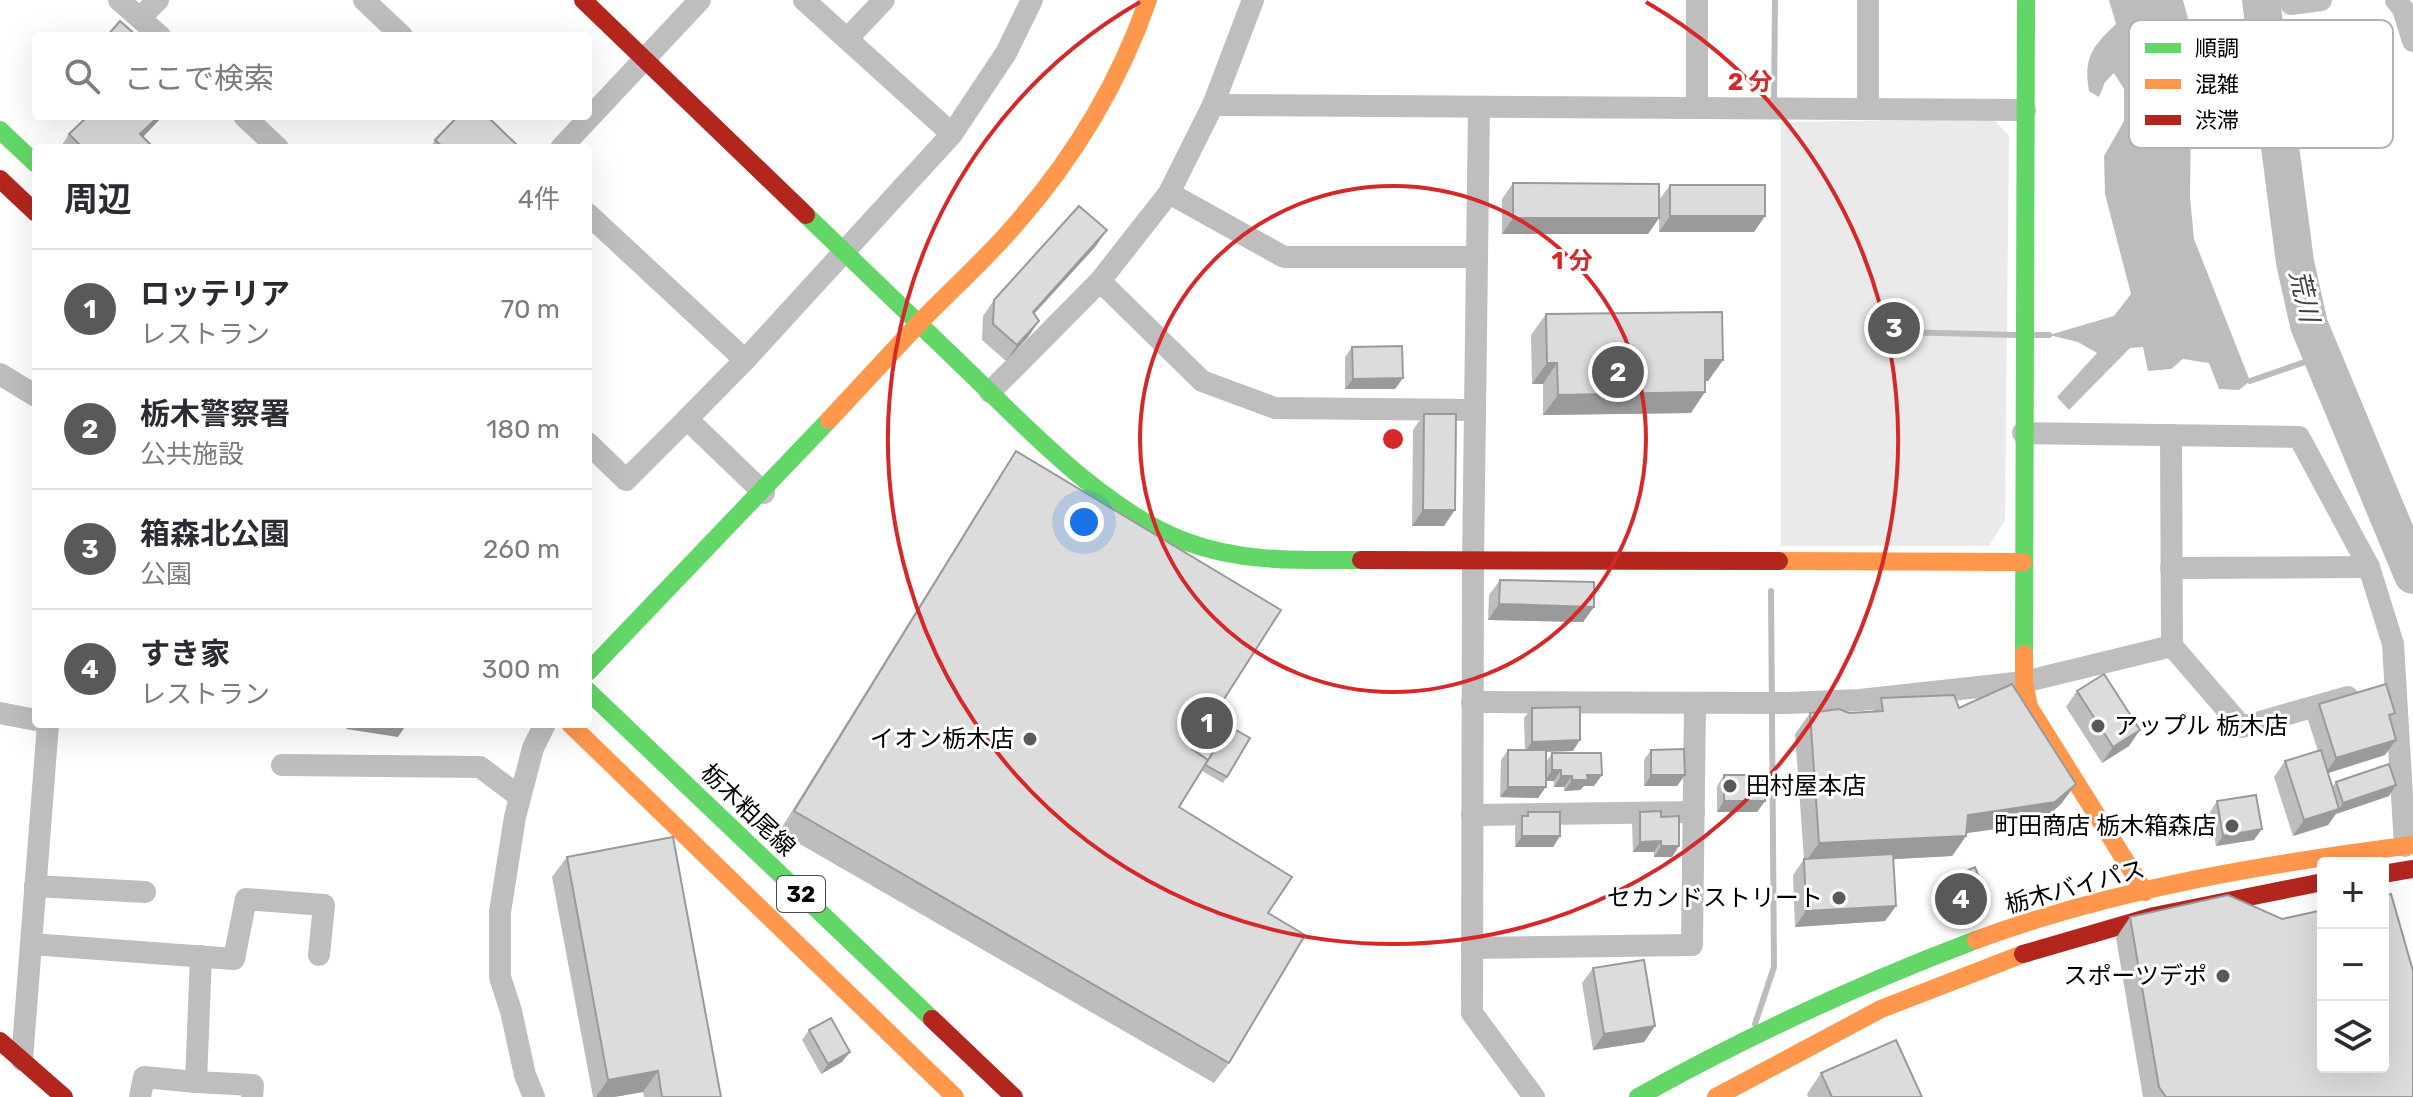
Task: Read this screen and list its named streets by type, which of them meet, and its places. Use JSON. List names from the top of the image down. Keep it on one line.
{"streets":{"street":["栃木粕尾線","栃木バイパス","32"]},"water":["荒川"],"places":["アップル 栃木店","イオン栃木店","田村屋本店","町田商店 栃木箱森店","セカンドストリート","スポーツデポ"],"legend":["順調","混雑","渋滞"],"page":{"search":"ここで検索","heading":["周辺","4件"],"list":[{"mark":"1","name":"ロッテリア","note":"レストラン","value":"70 m"},{"mark":"2","name":"栃木警察署","note":"公共施設","value":"180 m"},{"mark":"3","name":"箱森北公園","note":"公園","value":"260 m"},{"mark":"4","name":"すき家","note":"レストラン","value":"300 m"}],"pins":["3","2","1","4"],"map_buttons":["+","−"]},"rings":["2 分","1 分"]}
